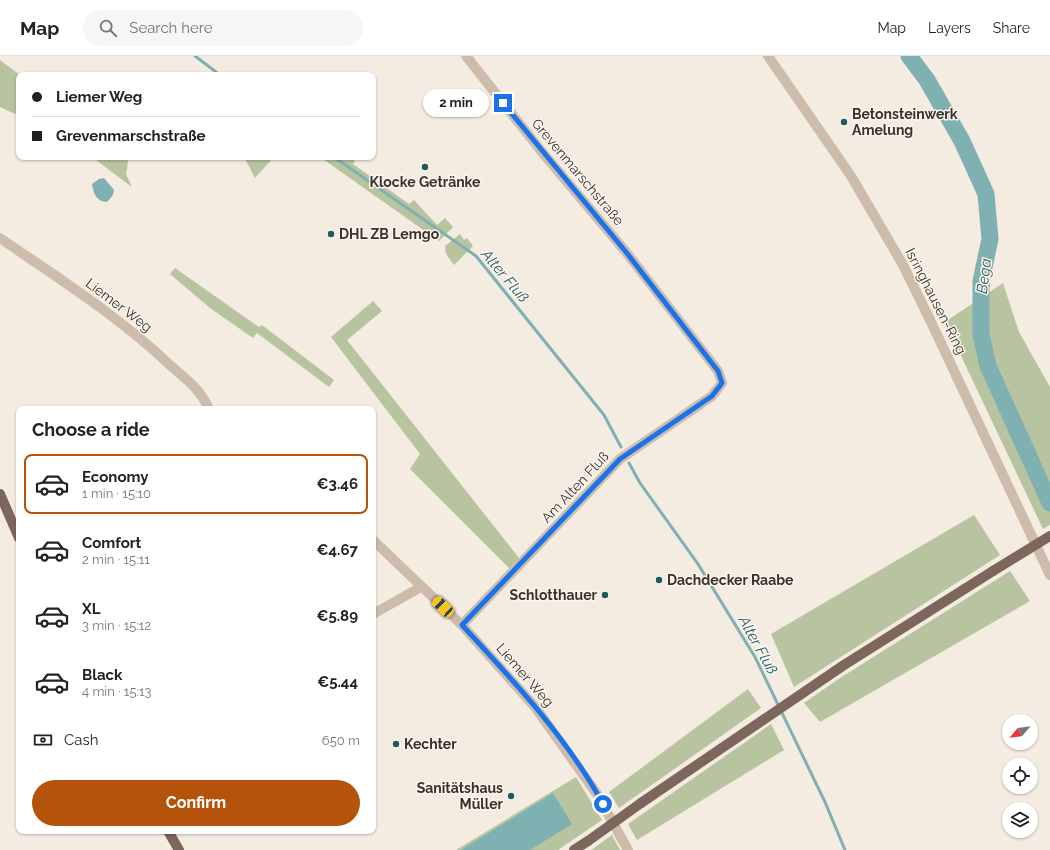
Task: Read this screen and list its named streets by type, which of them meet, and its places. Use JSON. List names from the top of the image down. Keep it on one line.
{"streets":{"street":["Grevenmarschstraße","Isringhausen-Ring","Liemer Weg","Am Alten Fluß"]},"crossings":[["Grevenmarschstraße","Am Alten Fluß"],["Liemer Weg","Am Alten Fluß"]],"water":["Alter Fluß","Bega"],"places":["Betonsteinwerk Amelung","Klocke Getränke","DHL ZB Lemgo","Dachdecker Raabe","Schlotthauer","Kechter","Sanitätshaus Müller"],"north":"bottom left","page":{"header":"Map","search":"Search here","nav":["Map","Layers","Share"],"banner":["Liemer Weg","Grevenmarschstraße"],"bubble":"2 min","heading":"Choose a ride","list":[{"name":"Economy","note":"1 min · 15:10","value":"€3.46"},{"name":"Comfort","note":"2 min · 15:11","value":"€4.67"},{"name":"XL","note":"3 min · 15:12","value":"€5.89"},{"name":"Black","note":"4 min · 15:13","value":"€5.44"}],"pay":["Cash","650 m"],"buttons":"Confirm"}}
